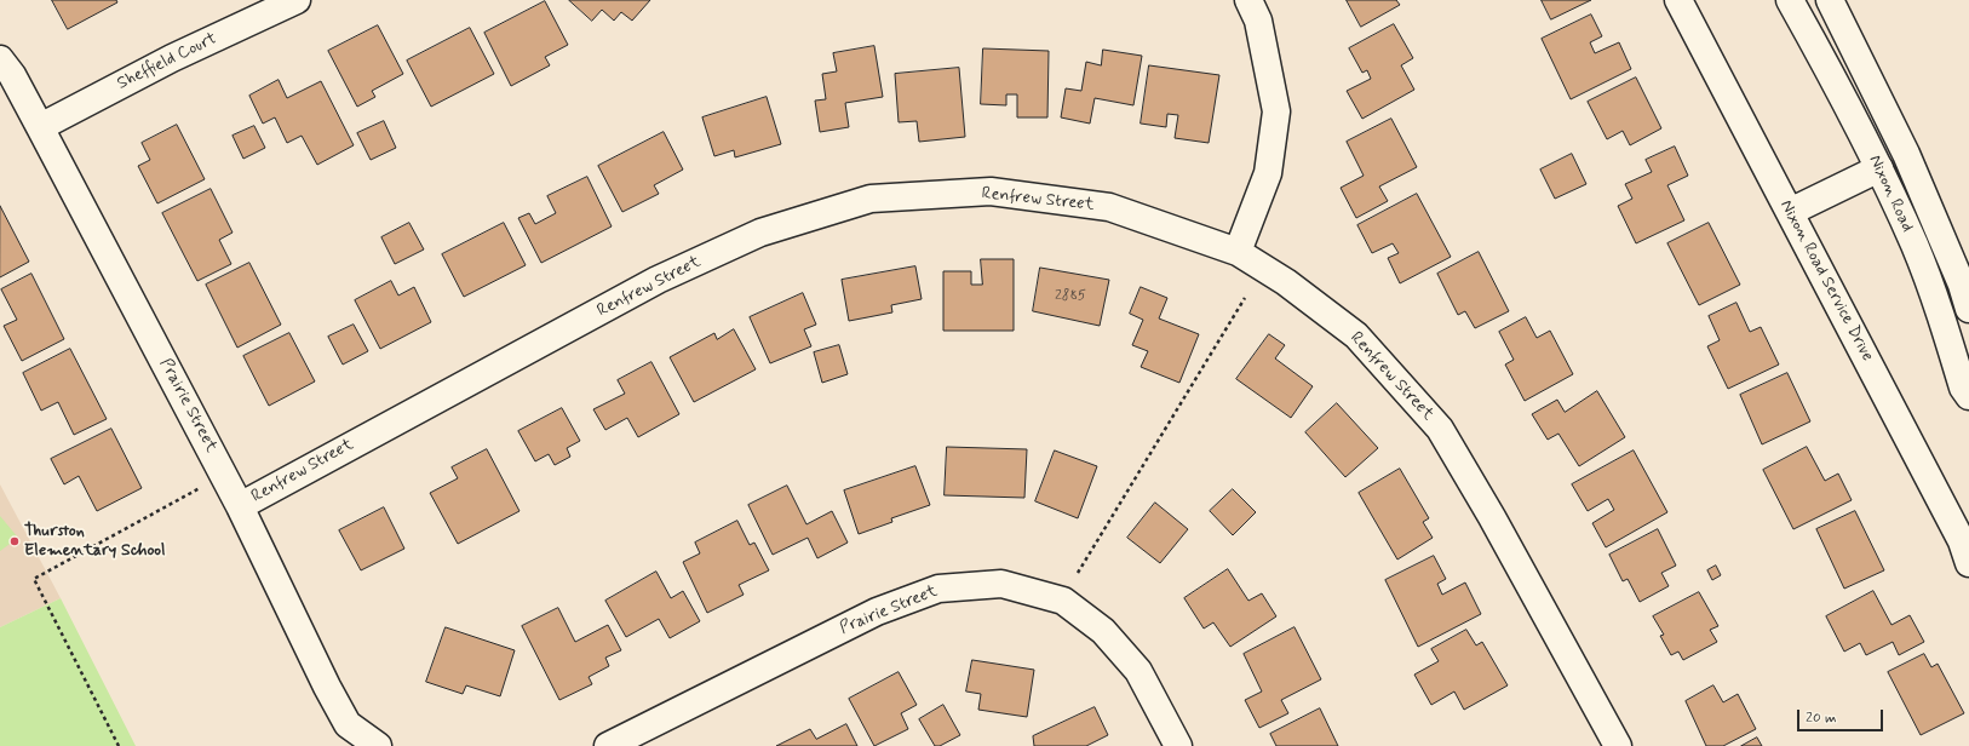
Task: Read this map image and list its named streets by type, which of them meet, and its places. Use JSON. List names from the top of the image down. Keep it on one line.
{"streets":{"street":["Sheffield Court","Nixon Road","Renfrew Street","Nixon Road Service Drive","Prairie Street"]},"crossings":[["Sheffield Court","Prairie Street"],["Renfrew Street","Prairie Street"]],"places":["Thurston Elementary School"],"house_numbers":["2885"],"scale_bar":"20 m"}
